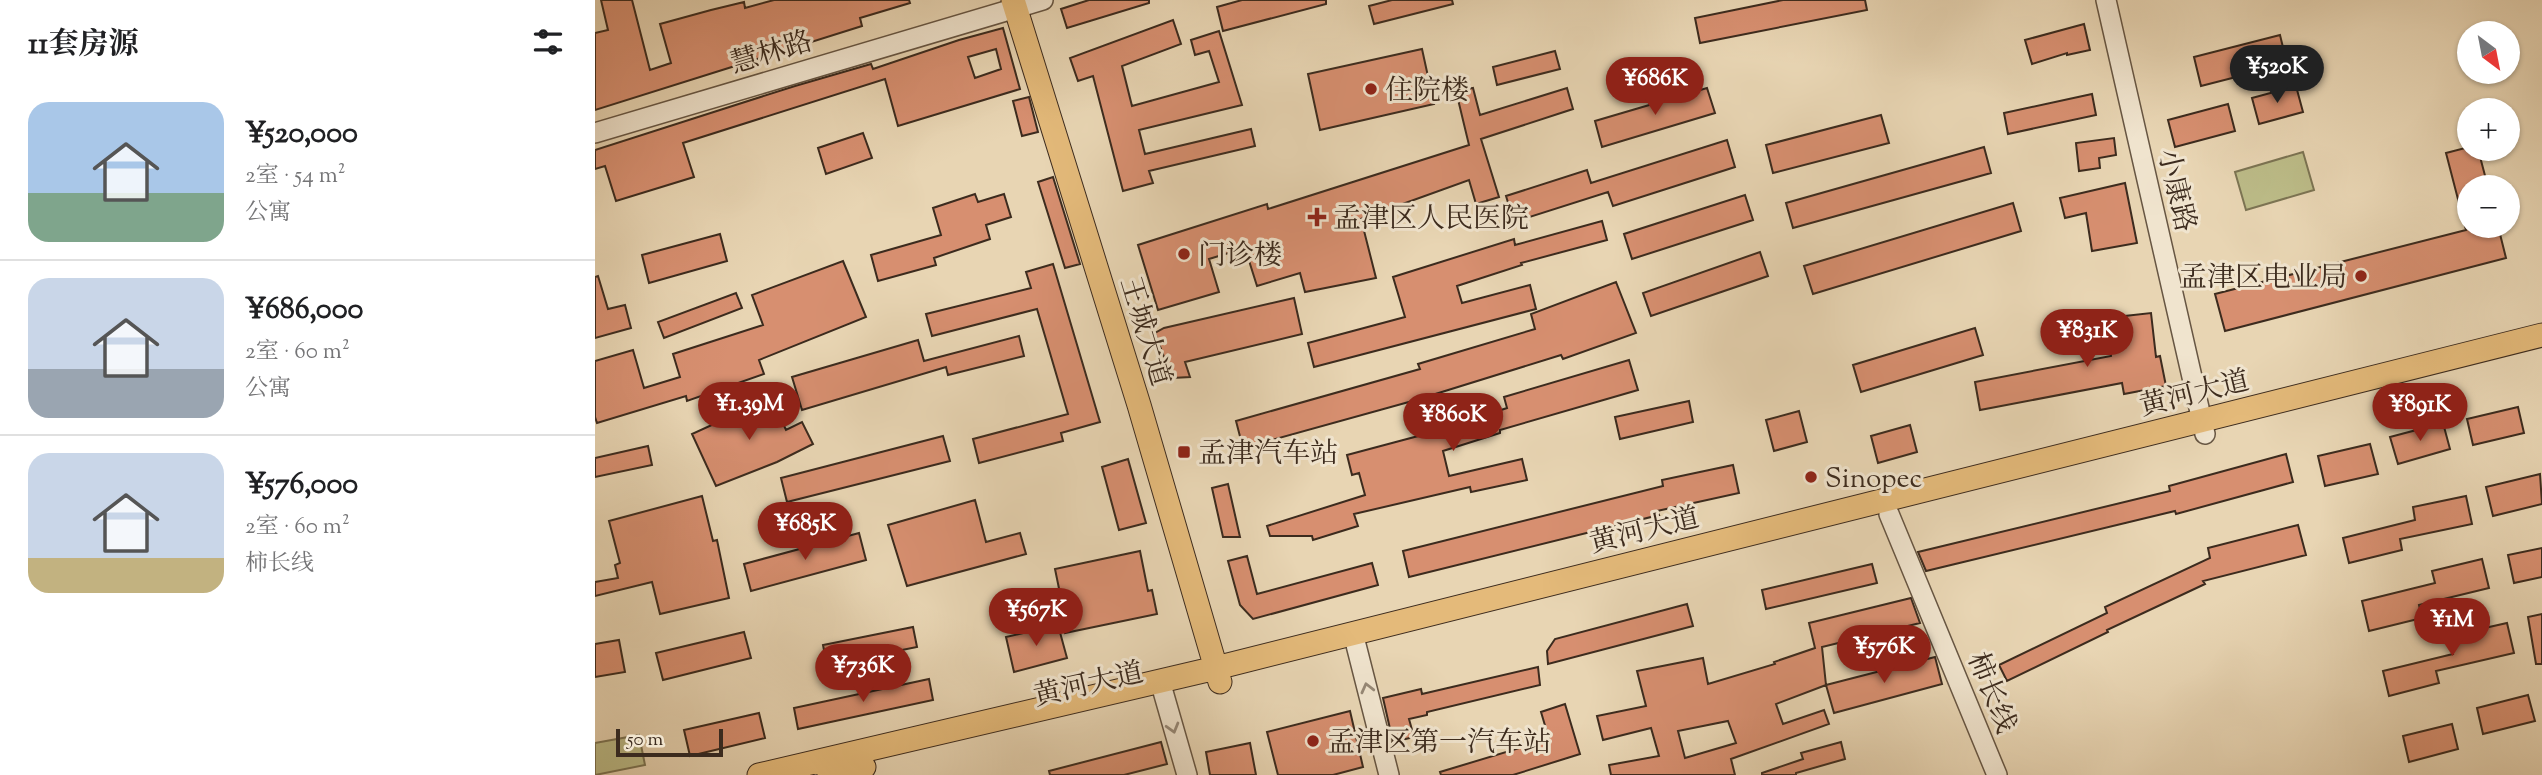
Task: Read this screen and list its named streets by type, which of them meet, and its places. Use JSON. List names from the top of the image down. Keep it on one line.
{"streets":{"main road":["王城大道","黄河大道"],"street":["慧林路","小康路","柿长线"]},"crossings":[["慧林路","王城大道"],["小康路","黄河大道"],["王城大道","黄河大道"],["黄河大道","柿长线"]],"places":{"other":["住院楼","门诊楼","孟津区电业局","Sinopec","孟津区第一汽车站"],"health":["孟津区人民医院"],"transit":["孟津汽车站"]},"scale_bar":"50 m","north":"bottom right","page":{"heading":"11套房源","map_buttons":["+","−"],"price":["¥520K","¥686K","¥831K","¥1.39M","¥891K","¥860K","¥685K","¥567K","¥1M","¥576K","¥736K"],"list":[{"name":"¥520,000","note":"2室 · 54 m² · 公寓"},{"name":"¥686,000","note":"2室 · 60 m² · 公寓"},{"name":"¥576,000","note":"2室 · 60 m² · 柿长线"}],"scale":"50 m"}}
